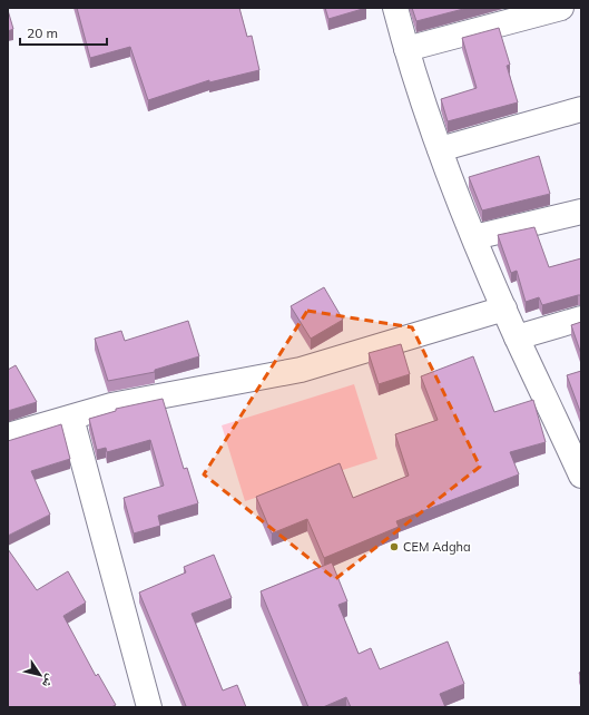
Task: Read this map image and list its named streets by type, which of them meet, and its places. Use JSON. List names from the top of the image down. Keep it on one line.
{"places":["CEM Adgha"],"scale_bar":"20 m","north":"bottom right"}
